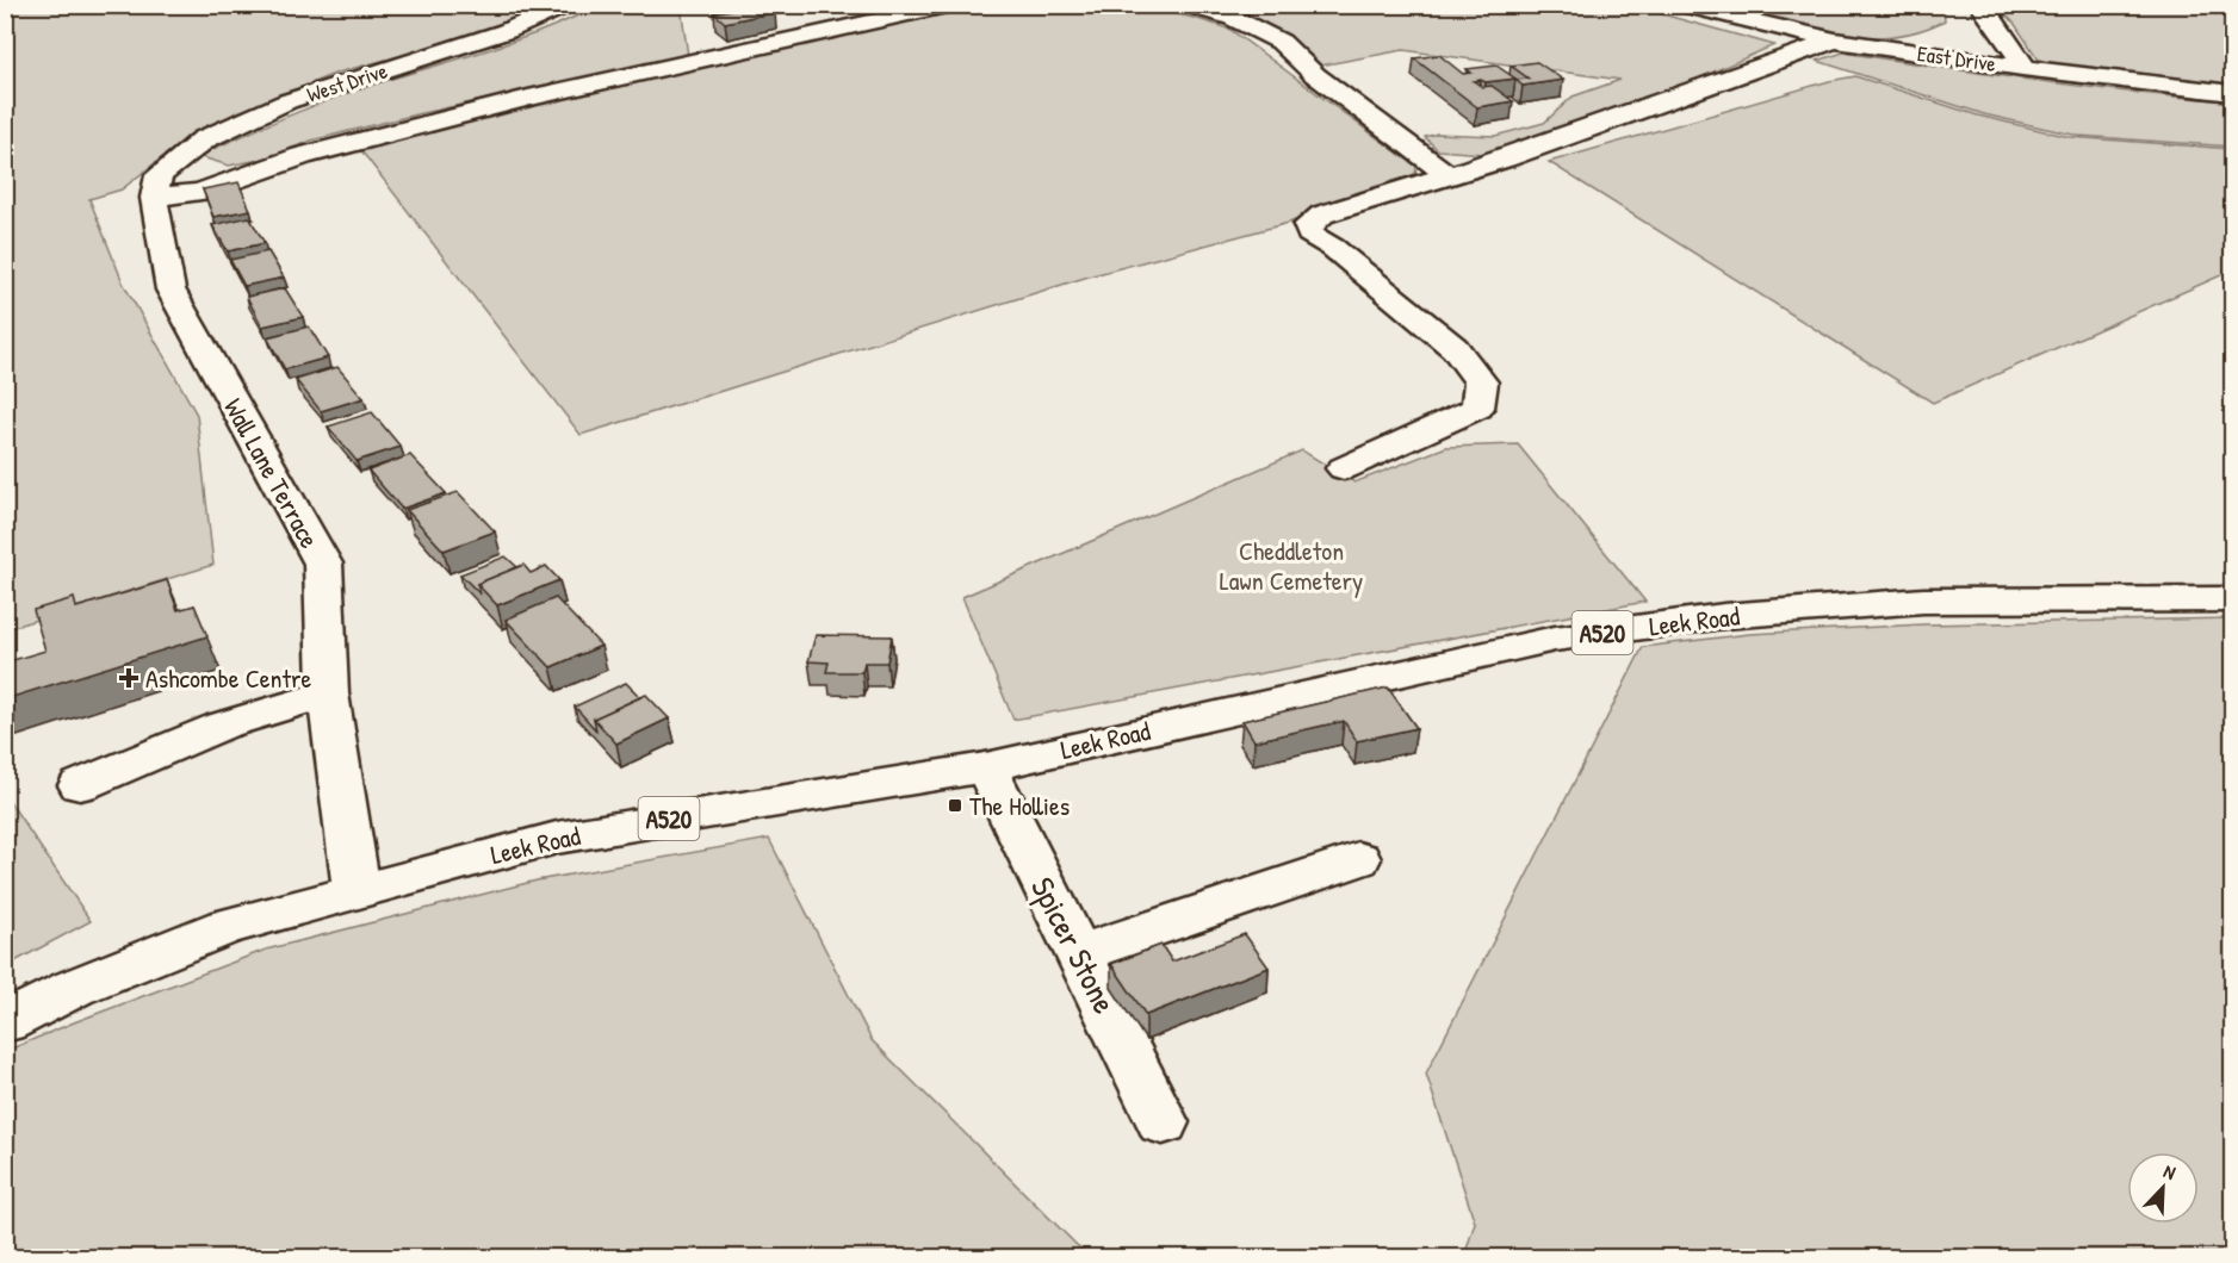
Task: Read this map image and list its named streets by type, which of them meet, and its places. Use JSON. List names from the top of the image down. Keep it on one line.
{"streets":{"main road":["East Drive","West Drive","Wall Lane Terrace","Leek Road","A520","Spicer Stone"]},"crossings":[["West Drive","Wall Lane Terrace"],["Wall Lane Terrace","Leek Road"],["Leek Road","Spicer Stone"]],"parks":["Cheddleton Lawn Cemetery"],"places":{"health":["Ashcombe Centre"],"transit":["The Hollies"]},"north":"top right"}
